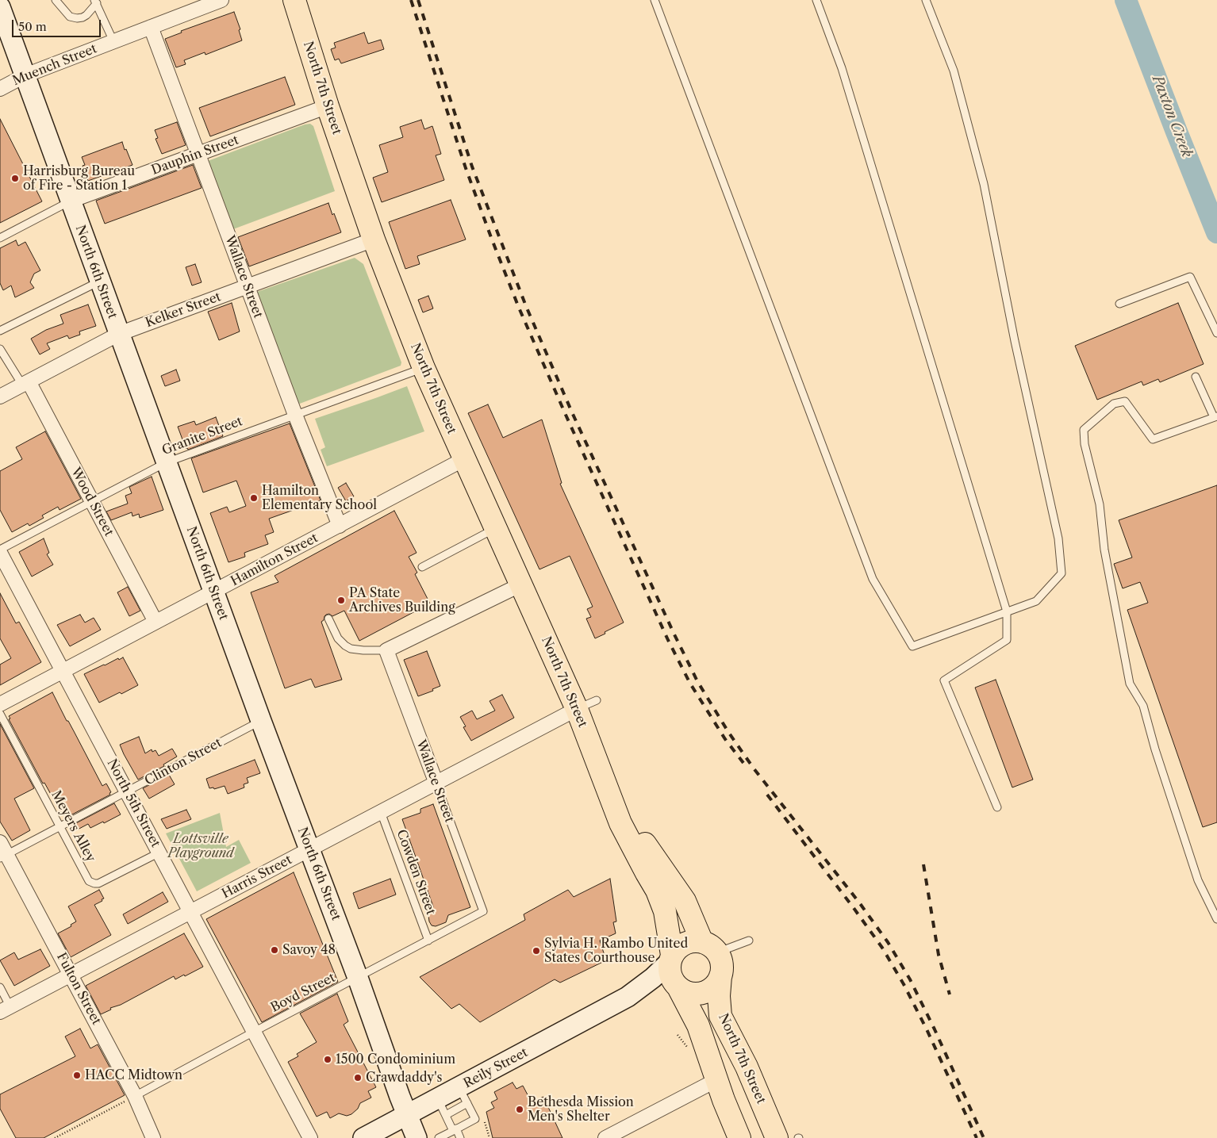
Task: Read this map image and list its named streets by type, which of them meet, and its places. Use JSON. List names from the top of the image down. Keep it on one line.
{"streets":{"main road":["North 7th Street","North 6th Street","Reily Street"],"street":["Muench Street","Dauphin Street","Wallace Street","Kelker Street","Wood Street","Hamilton Street","North 5th Street","Harris Street","Fulton Street"],"lane":["Granite Street","Clinton Street","Meyers Alley","Cowden Street","Boyd Street"]},"crossings":[["Muench Street","North 6th Street"],["Muench Street","Wallace Street"],["North 7th Street","Dauphin Street"],["North 7th Street","Kelker Street"],["North 7th Street","Granite Street"],["North 7th Street","Hamilton Street"],["North 7th Street","Harris Street"],["North 7th Street","Reily Street"],["Dauphin Street","North 6th Street"],["Dauphin Street","Wallace Street"],["North 6th Street","Kelker Street"],["North 6th Street","Granite Street"],["North 6th Street","Hamilton Street"],["North 6th Street","Clinton Street"],["North 6th Street","Harris Street"],["North 6th Street","Boyd Street"],["North 6th Street","Reily Street"],["Wallace Street","Kelker Street"],["Wallace Street","Granite Street"],["Wallace Street","Hamilton Street"],["Wallace Street","Harris Street"],["Wallace Street","Boyd Street"],["Kelker Street","Wood Street"],["Granite Street","Wood Street"],["Granite Street","North 5th Street"],["Wood Street","Hamilton Street"],["Hamilton Street","North 5th Street"],["Clinton Street","North 5th Street"],["Clinton Street","Meyers Alley"],["Clinton Street","Fulton Street"],["North 5th Street","Meyers Alley"],["North 5th Street","Harris Street"],["North 5th Street","Boyd Street"],["Cowden Street","Harris Street"],["Cowden Street","Boyd Street"],["Harris Street","Fulton Street"],["Fulton Street","Boyd Street"]],"water":["Paxton Creek"],"parks":["Lottsville Playground"],"places":["Harrisburg Bureau of Fire - Station 1","Hamilton Elementary School","PA State Archives Building","Savoy 48","Sylvia H. Rambo United States Courthouse","1500 Condominium","HACC Midtown","Crawdaddy's","Bethesda Mission Men's Shelter"],"scale_bar":"50 m"}
